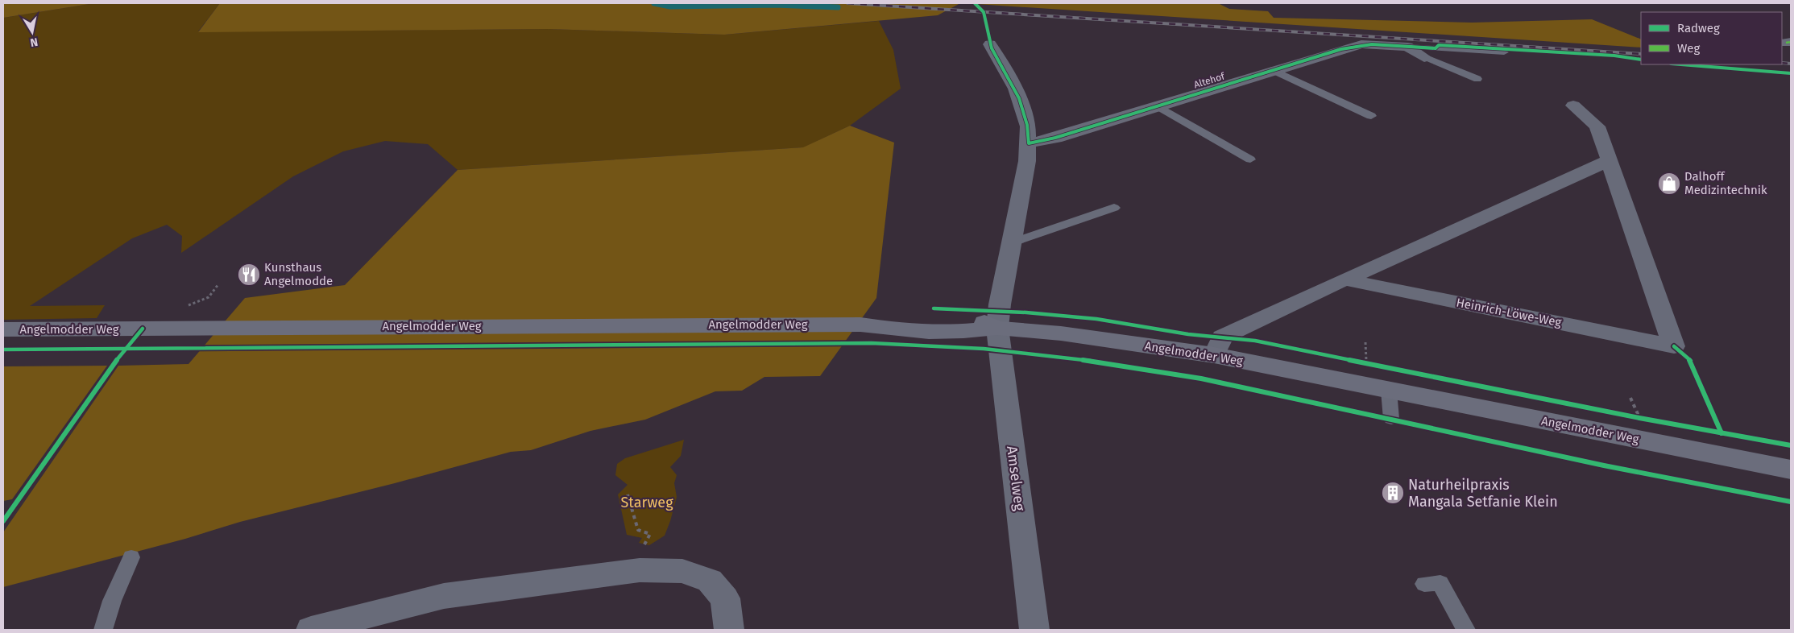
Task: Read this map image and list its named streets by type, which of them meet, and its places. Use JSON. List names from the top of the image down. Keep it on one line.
{"streets":{"street":["Altehof","Heinrich-Löwe-Weg","Angelmodder Weg","Amselweg"]},"crossings":[["Angelmodder Weg","Amselweg"]],"parks":["Starweg"],"places":{"shop":["Dalhoff Medizintechnik"],"restaurant":["Kunsthaus Angelmodde"],"building":["Naturheilpraxis Mangala Setfanie Klein"]},"legend":["Radweg","Weg"],"north":"bottom"}
